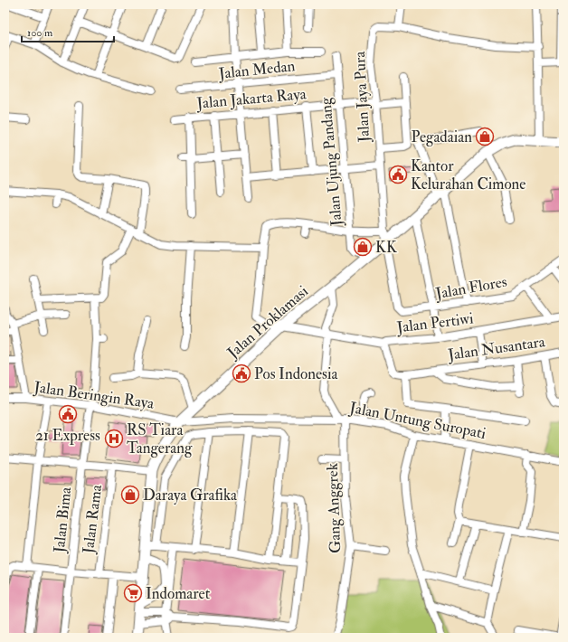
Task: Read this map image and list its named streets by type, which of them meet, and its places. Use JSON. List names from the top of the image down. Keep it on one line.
{"streets":{"main road":["Jalan Proklamasi"],"street":["Jalan Medan","Jalan Jaya Pura","Jalan Jakarta Raya","Jalan Ujung Pandang","Jalan Flores","Jalan Pertiwi","Jalan Nusantara","Jalan Beringin Raya","Jalan Untung Suropati","Gang Anggrek","Jalan Rama","Jalan Bima"]},"crossings":[["Jalan Medan","Jalan Ujung Pandang"],["Jalan Jaya Pura","Jalan Jakarta Raya"],["Jalan Jaya Pura","Jalan Flores"],["Jalan Jaya Pura","Jalan Proklamasi"],["Jalan Jakarta Raya","Jalan Ujung Pandang"],["Jalan Ujung Pandang","Jalan Proklamasi"],["Jalan Proklamasi","Jalan Beringin Raya"],["Jalan Proklamasi","Jalan Untung Suropati"],["Jalan Pertiwi","Jalan Nusantara"],["Jalan Beringin Raya","Jalan Untung Suropati"],["Jalan Beringin Raya","Jalan Bima"],["Jalan Untung Suropati","Gang Anggrek"]],"places":{"shop":["Pegadaian","KK","Daraya Grafika"],"public building":["Kantor Kelurahan Cimone","Pos Indonesia","21 Express"],"hospital":["RS Tiara Tangerang"],"supermarket":["Indomaret"]},"scale_bar":"100 m"}
